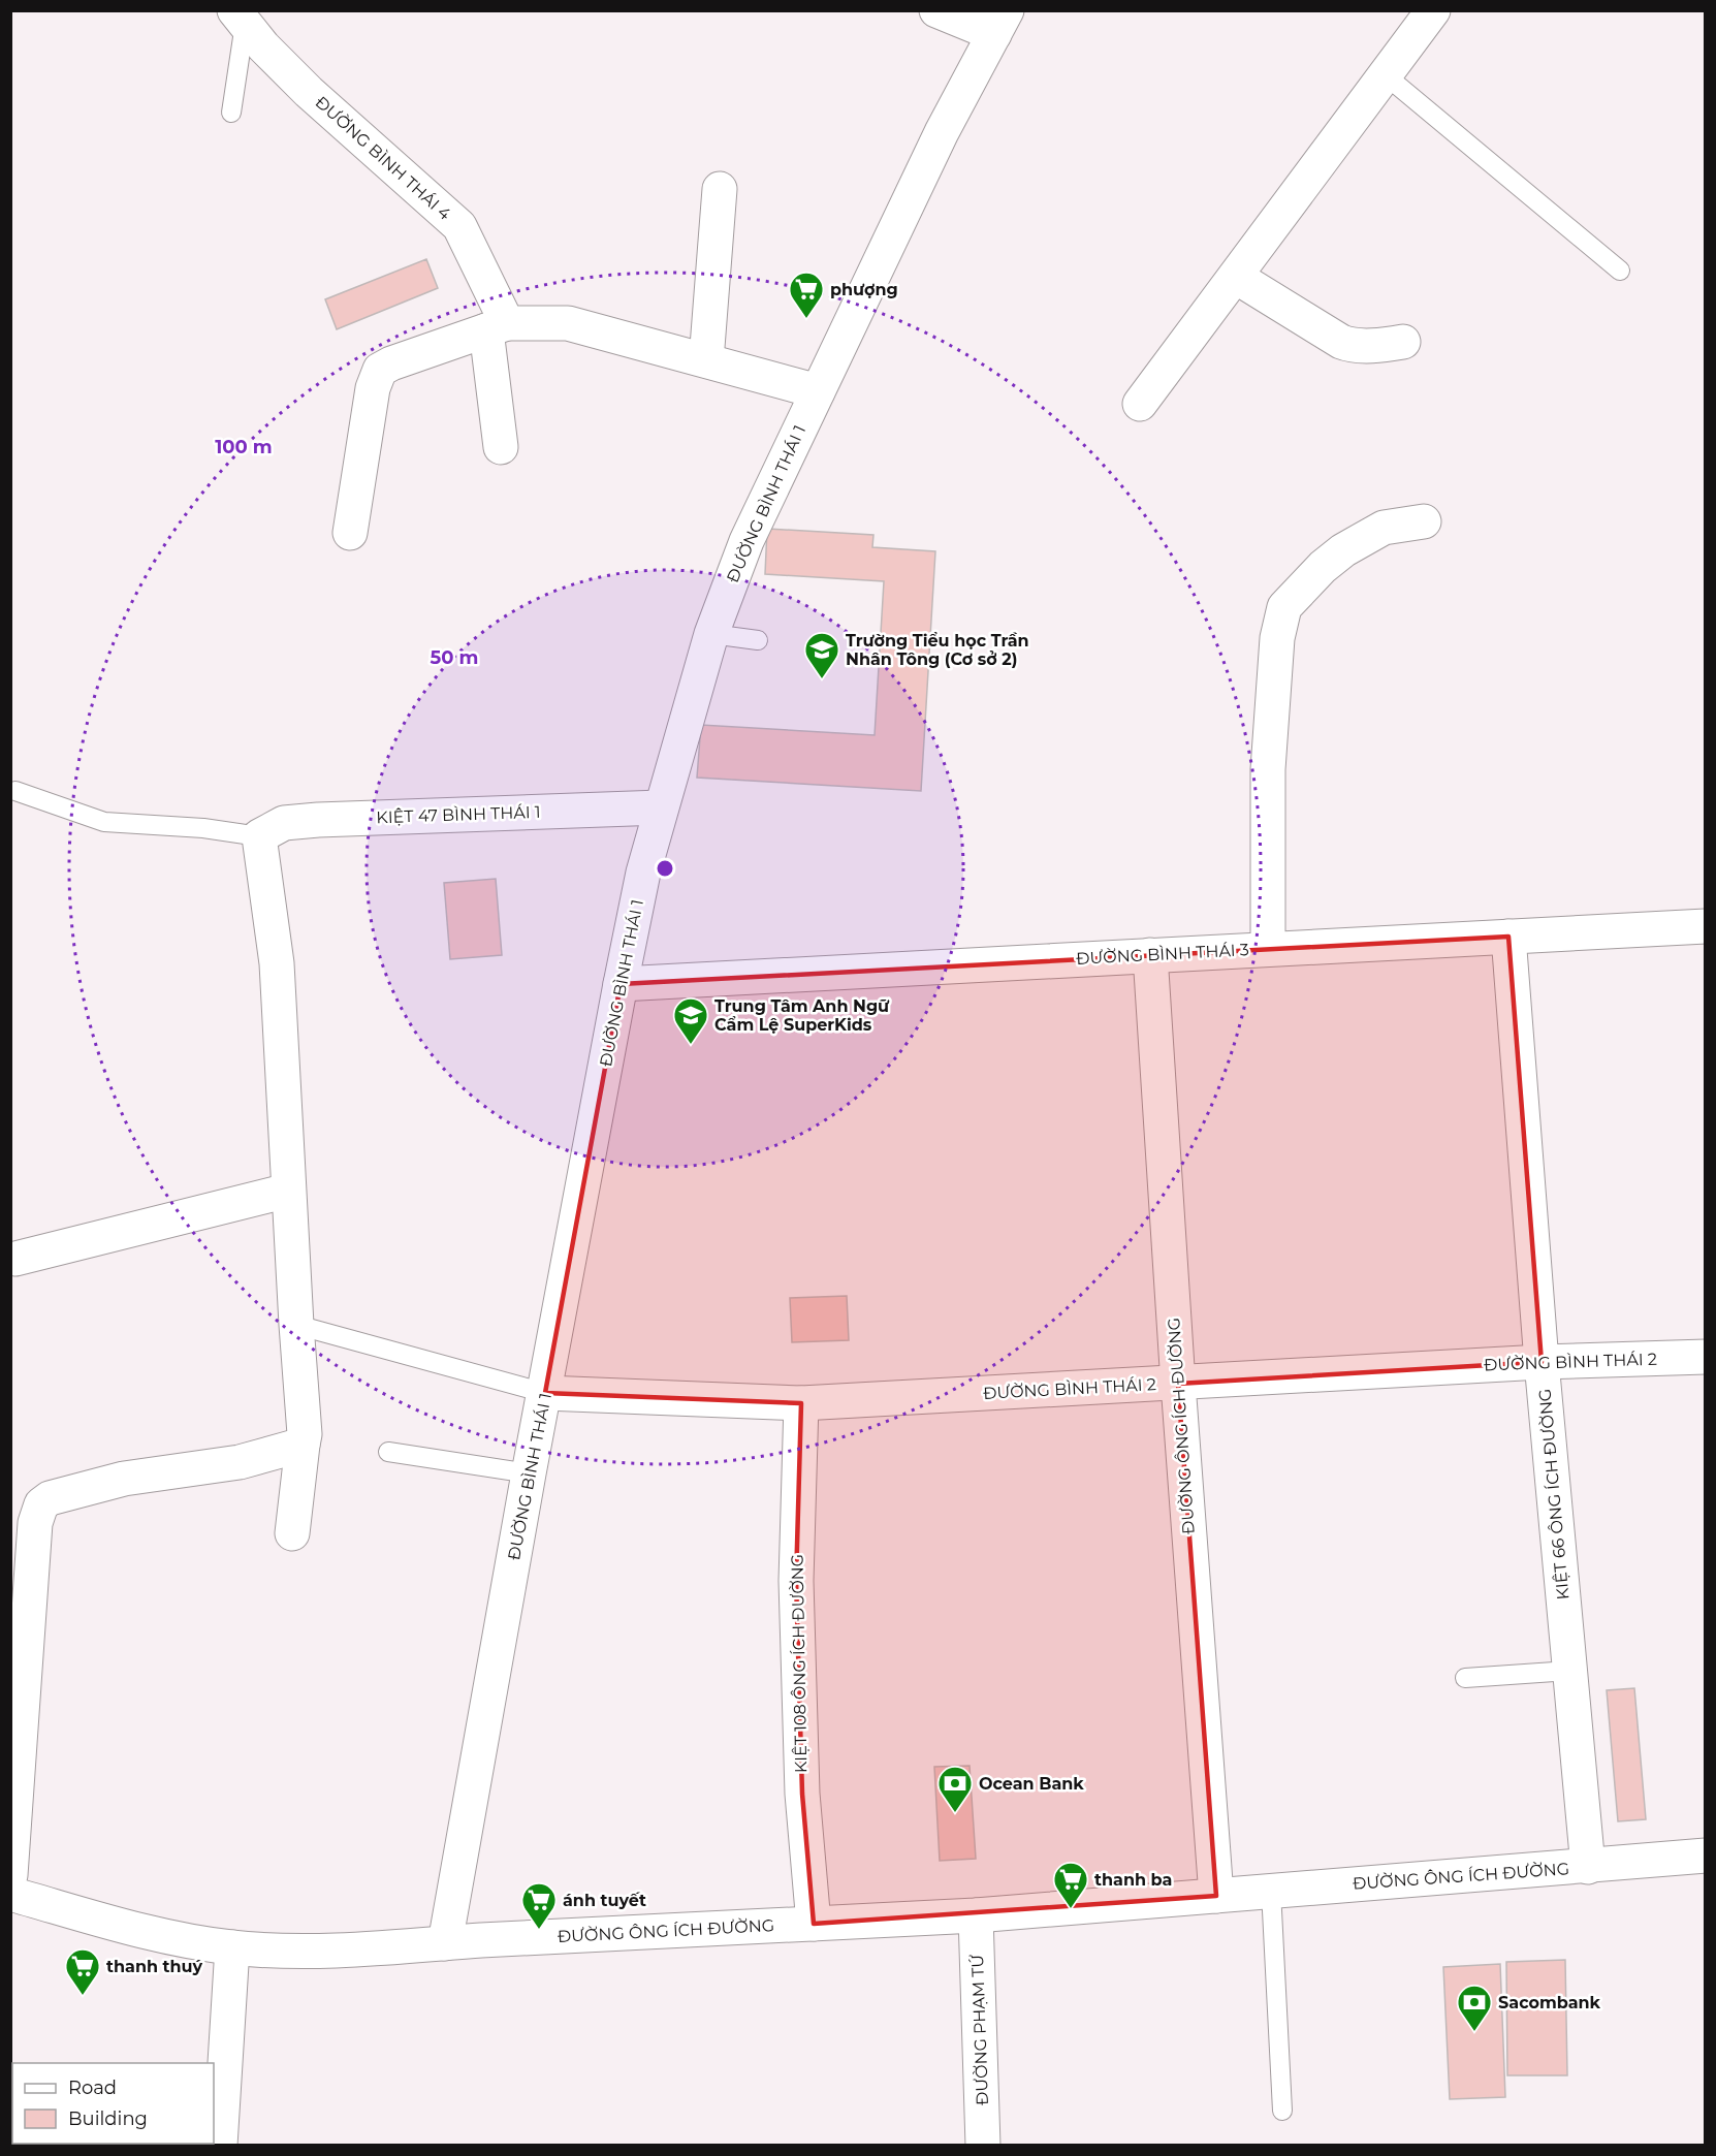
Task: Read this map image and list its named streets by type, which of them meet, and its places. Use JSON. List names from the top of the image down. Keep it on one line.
{"streets":{"street":["ĐƯỜNG BÌNH THÁI 4","ĐƯỜNG BÌNH THÁI 1","KIỆT 47 BÌNH THÁI 1","ĐƯỜNG BÌNH THÁI 3","ĐƯỜNG BÌNH THÁI 2","ĐƯỜNG ÔNG ÍCH ĐƯỜNG","KIỆT 66 ÔNG ÍCH ĐƯỜNG","KIỆT 108 ÔNG ÍCH ĐƯỜNG","ĐƯỜNG PHẠM TỨ"]},"crossings":[["ĐƯỜNG BÌNH THÁI 1","KIỆT 47 BÌNH THÁI 1"],["ĐƯỜNG BÌNH THÁI 1","ĐƯỜNG BÌNH THÁI 3"],["ĐƯỜNG BÌNH THÁI 1","ĐƯỜNG BÌNH THÁI 2"],["ĐƯỜNG BÌNH THÁI 1","ĐƯỜNG ÔNG ÍCH ĐƯỜNG"],["ĐƯỜNG BÌNH THÁI 3","ĐƯỜNG ÔNG ÍCH ĐƯỜNG"],["ĐƯỜNG BÌNH THÁI 3","KIỆT 66 ÔNG ÍCH ĐƯỜNG"],["ĐƯỜNG BÌNH THÁI 2","ĐƯỜNG ÔNG ÍCH ĐƯỜNG"],["ĐƯỜNG BÌNH THÁI 2","KIỆT 66 ÔNG ÍCH ĐƯỜNG"],["ĐƯỜNG BÌNH THÁI 2","KIỆT 108 ÔNG ÍCH ĐƯỜNG"],["ĐƯỜNG ÔNG ÍCH ĐƯỜNG","KIỆT 66 ÔNG ÍCH ĐƯỜNG"],["ĐƯỜNG ÔNG ÍCH ĐƯỜNG","KIỆT 108 ÔNG ÍCH ĐƯỜNG"],["ĐƯỜNG ÔNG ÍCH ĐƯỜNG","ĐƯỜNG PHẠM TỨ"]],"places":{"supermarket":["phượng","thanh ba","ánh tuyết","thanh thuý"],"school or university":["Trường Tiểu học Trần Nhân Tông (Cơ sở 2)","Trung Tâm Anh Ngữ Cẩm Lệ SuperKids"],"bank":["Ocean Bank","Sacombank"]},"legend":["Road","Building"],"rings":["100 m","50 m"]}
